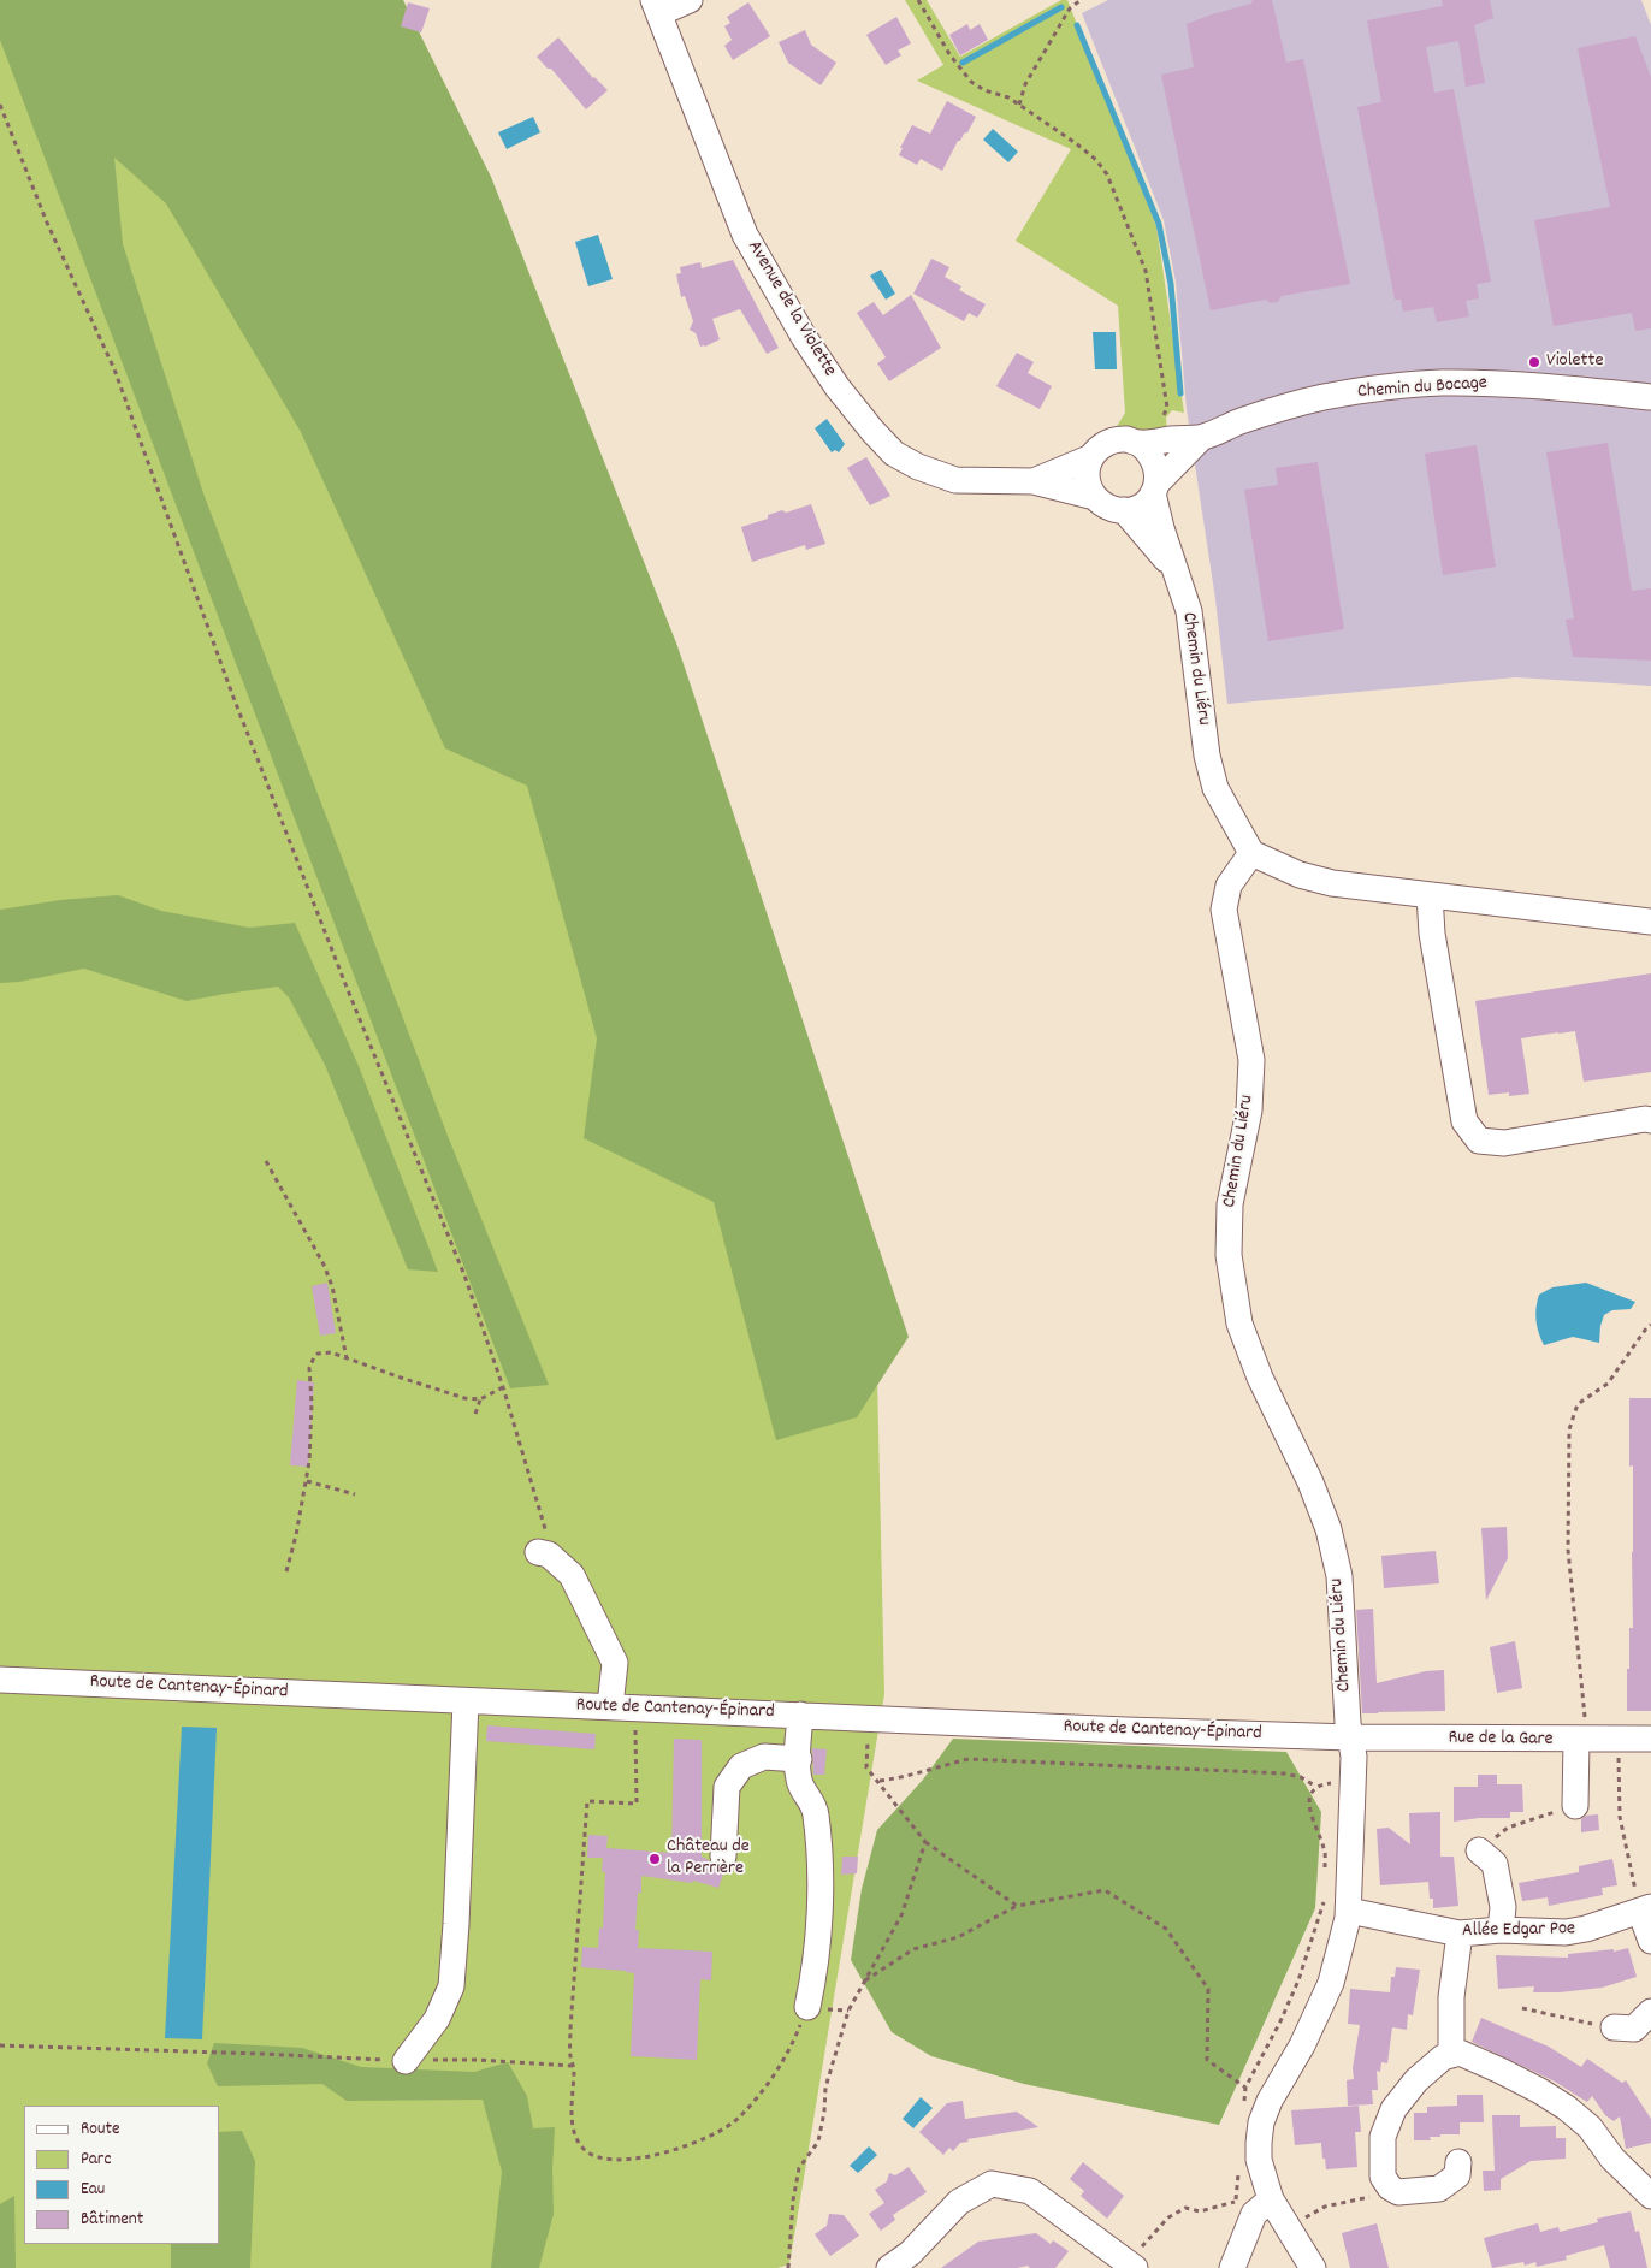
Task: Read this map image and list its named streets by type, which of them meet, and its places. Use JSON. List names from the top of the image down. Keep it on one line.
{"streets":{"street":["Avenue de la Violette","Chemin du Bocage","Chemin du Liéru","Route de Cantenay-Épinard","Rue de la Gare","Allée Edgar Poe"]},"crossings":[["Avenue de la Violette","Chemin du Bocage"],["Avenue de la Violette","Chemin du Liéru"],["Chemin du Bocage","Chemin du Liéru"],["Chemin du Liéru","Route de Cantenay-Épinard"],["Chemin du Liéru","Rue de la Gare"],["Chemin du Liéru","Allée Edgar Poe"],["Route de Cantenay-Épinard","Rue de la Gare"]],"places":["Violette","Château de la Perrière"],"legend":["Route","Parc","Eau","Bâtiment"]}
